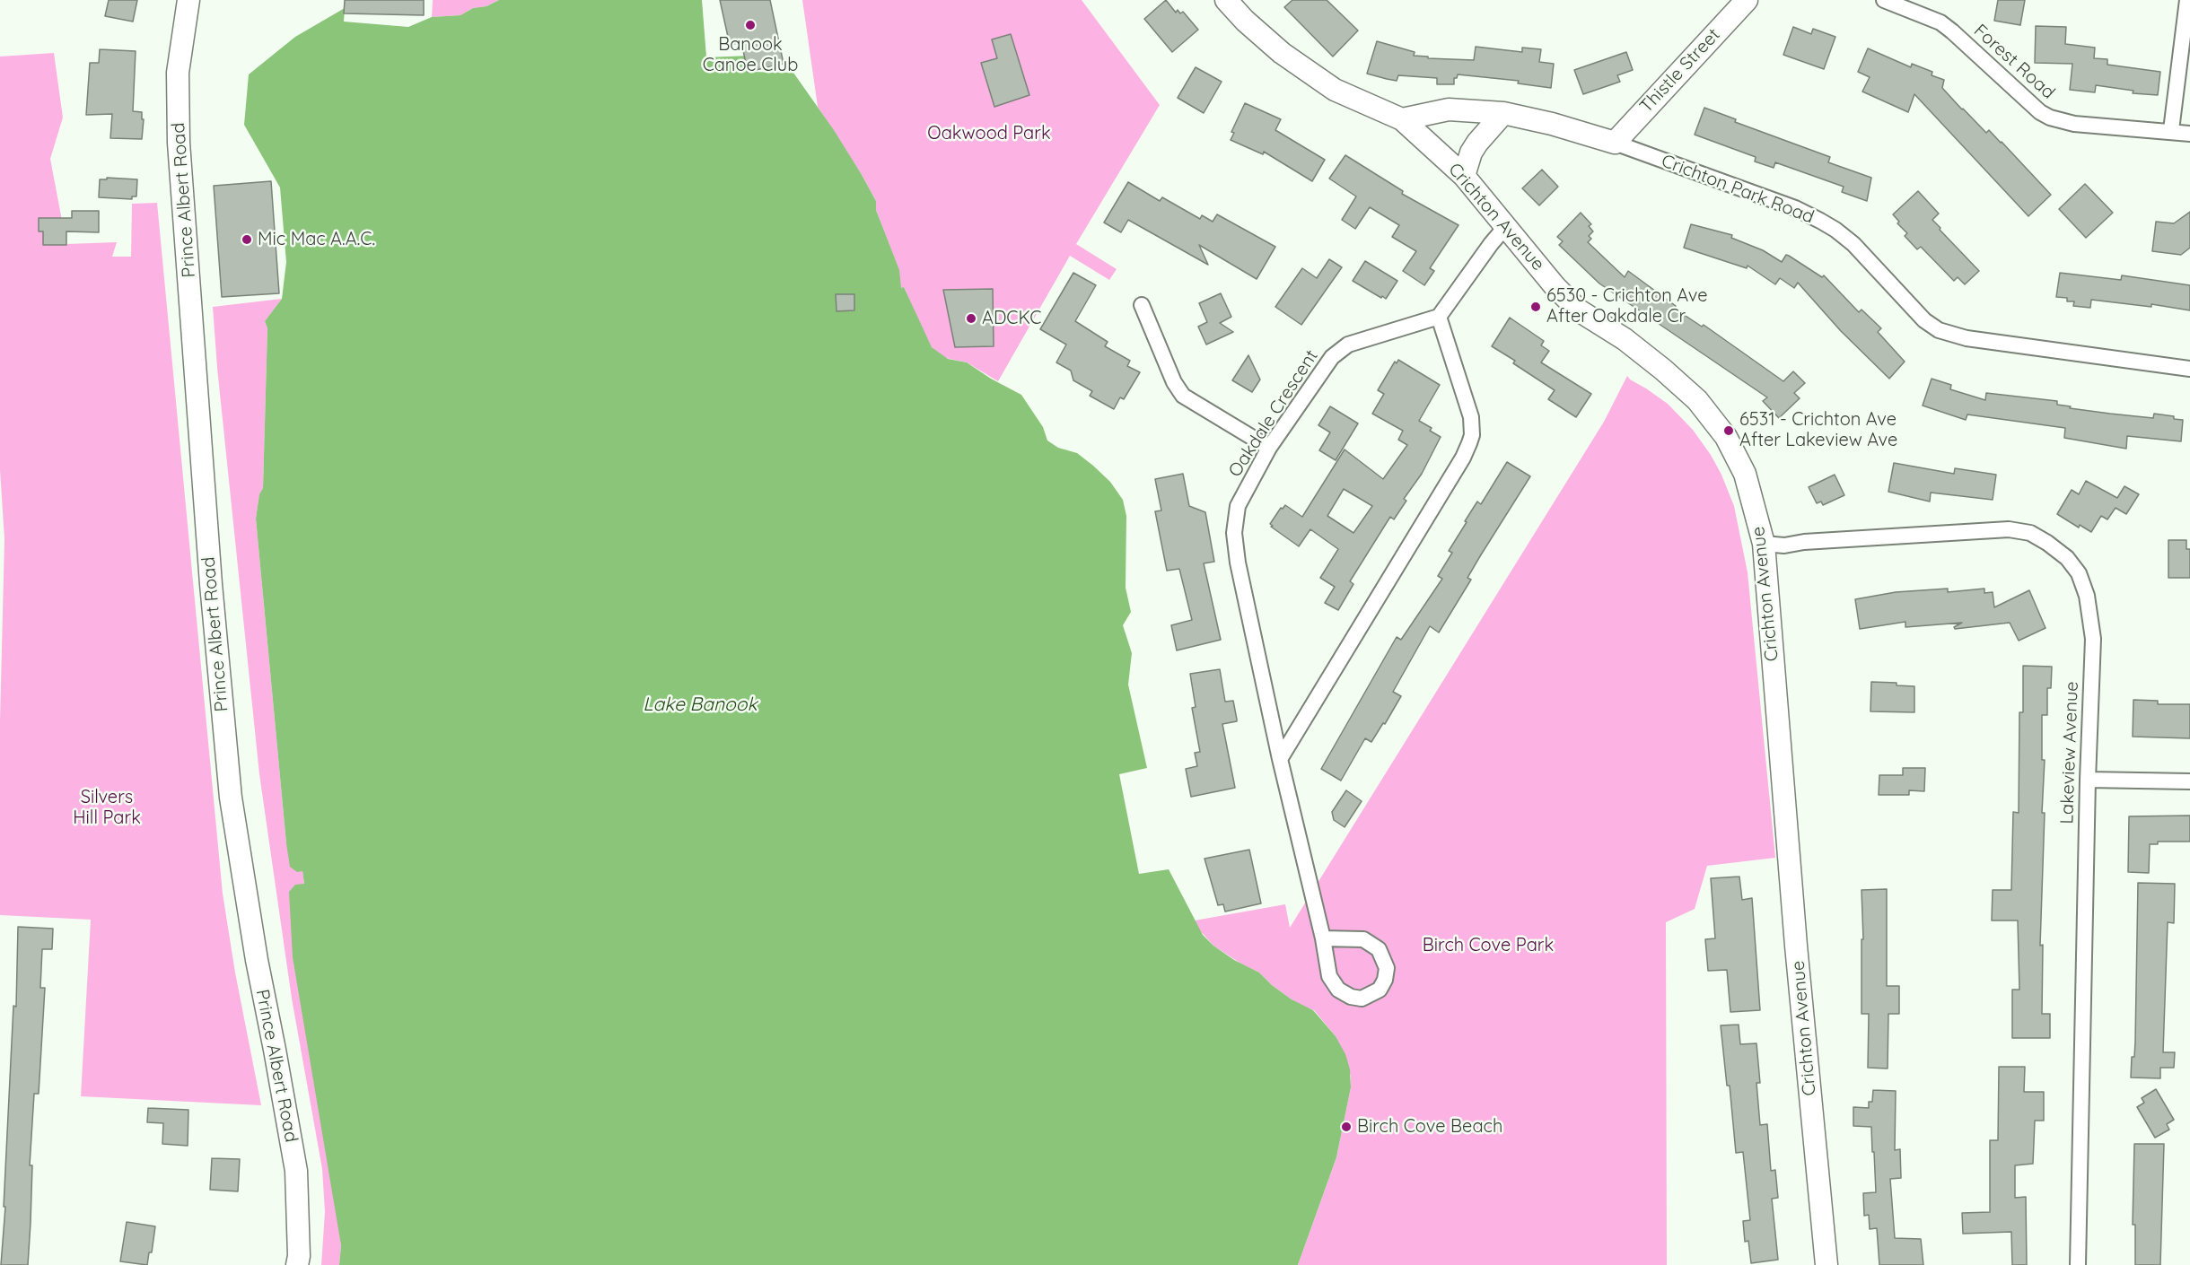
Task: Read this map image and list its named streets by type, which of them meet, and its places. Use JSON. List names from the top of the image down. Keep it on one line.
{"streets":{"street":["Forest Road","Thistle Street","Crichton Park Road","Prince Albert Road","Crichton Avenue","Oakdale Crescent","Lakeview Avenue"]},"crossings":[["Thistle Street","Crichton Park Road"],["Crichton Park Road","Crichton Avenue"],["Crichton Avenue","Lakeview Avenue"]],"water":["Lake Banook"],"parks":["Oakwood Park","Silvers Hill Park","Birch Cove Park"],"places":["Banook Canoe Club","Mic Mac A.A.C.","6530 - Crichton Ave After Oakdale Cr","ADCKC","6531 - Crichton Ave After Lakeview Ave","Birch Cove Beach"]}
